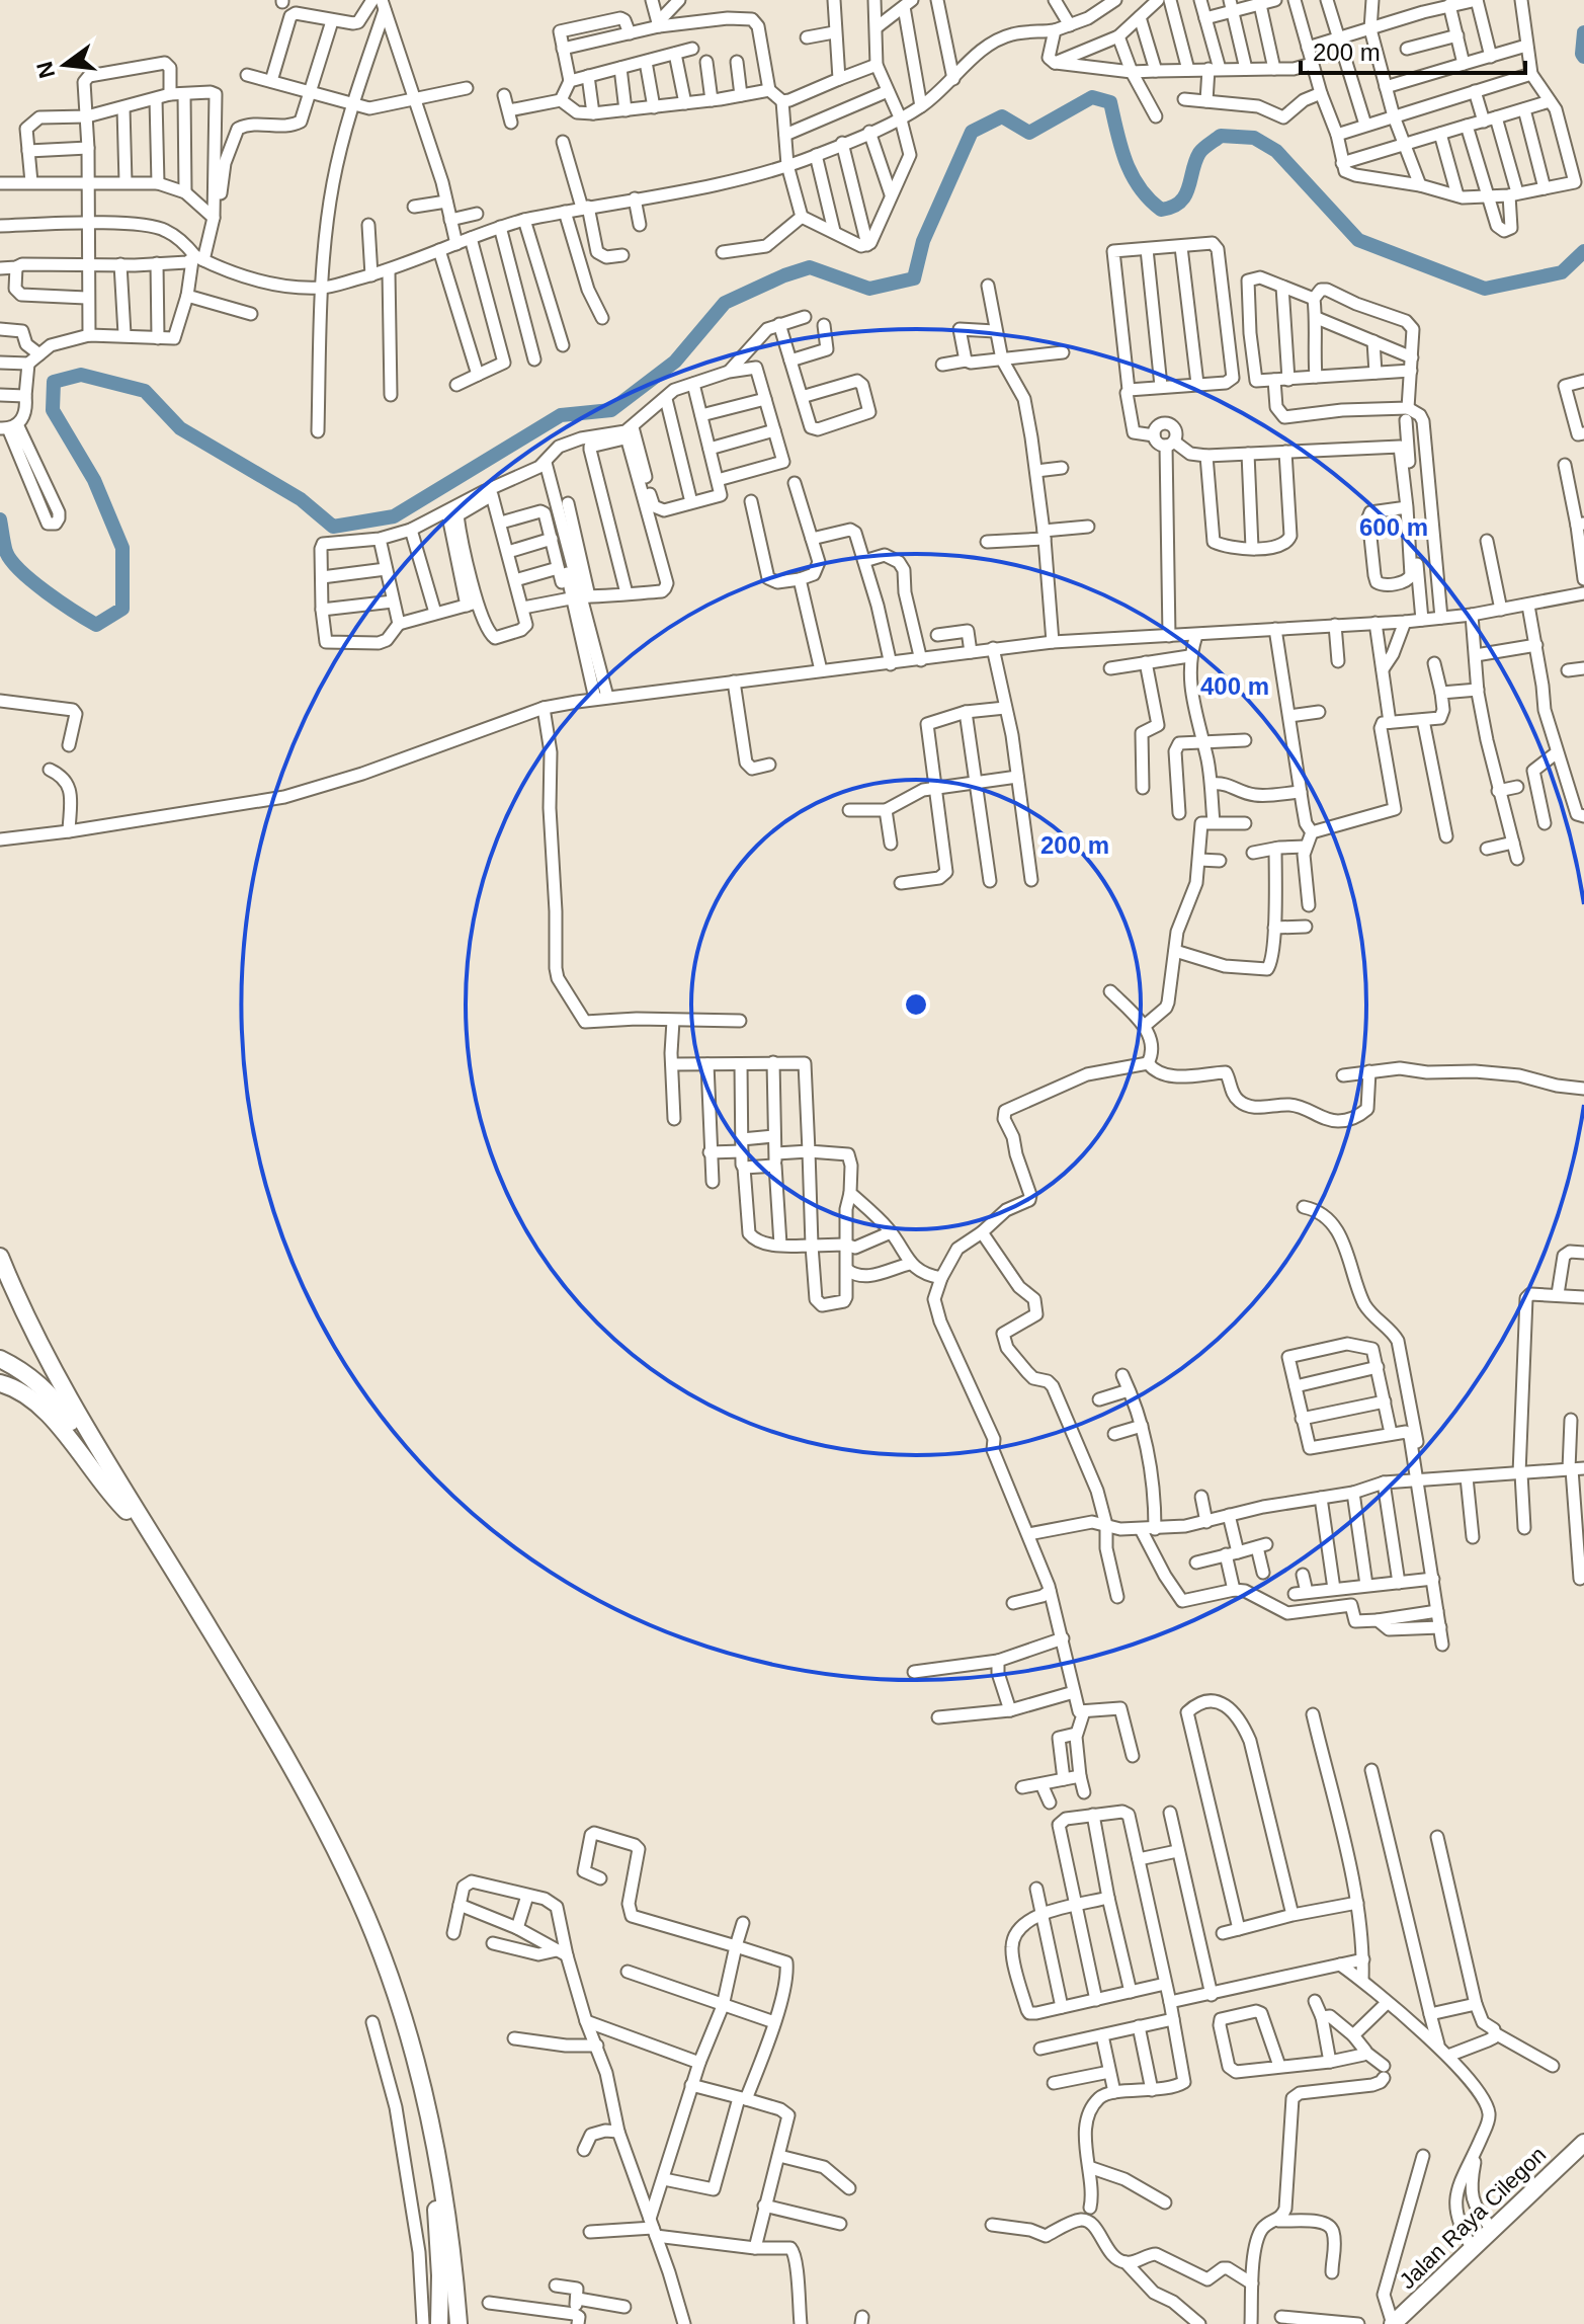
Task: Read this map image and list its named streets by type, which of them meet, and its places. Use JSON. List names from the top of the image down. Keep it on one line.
{"streets":{"highway":["Jalan Raya Cilegon"]},"scale_bar":"200 m","north":"left","rings":["600 m","400 m","200 m"]}
